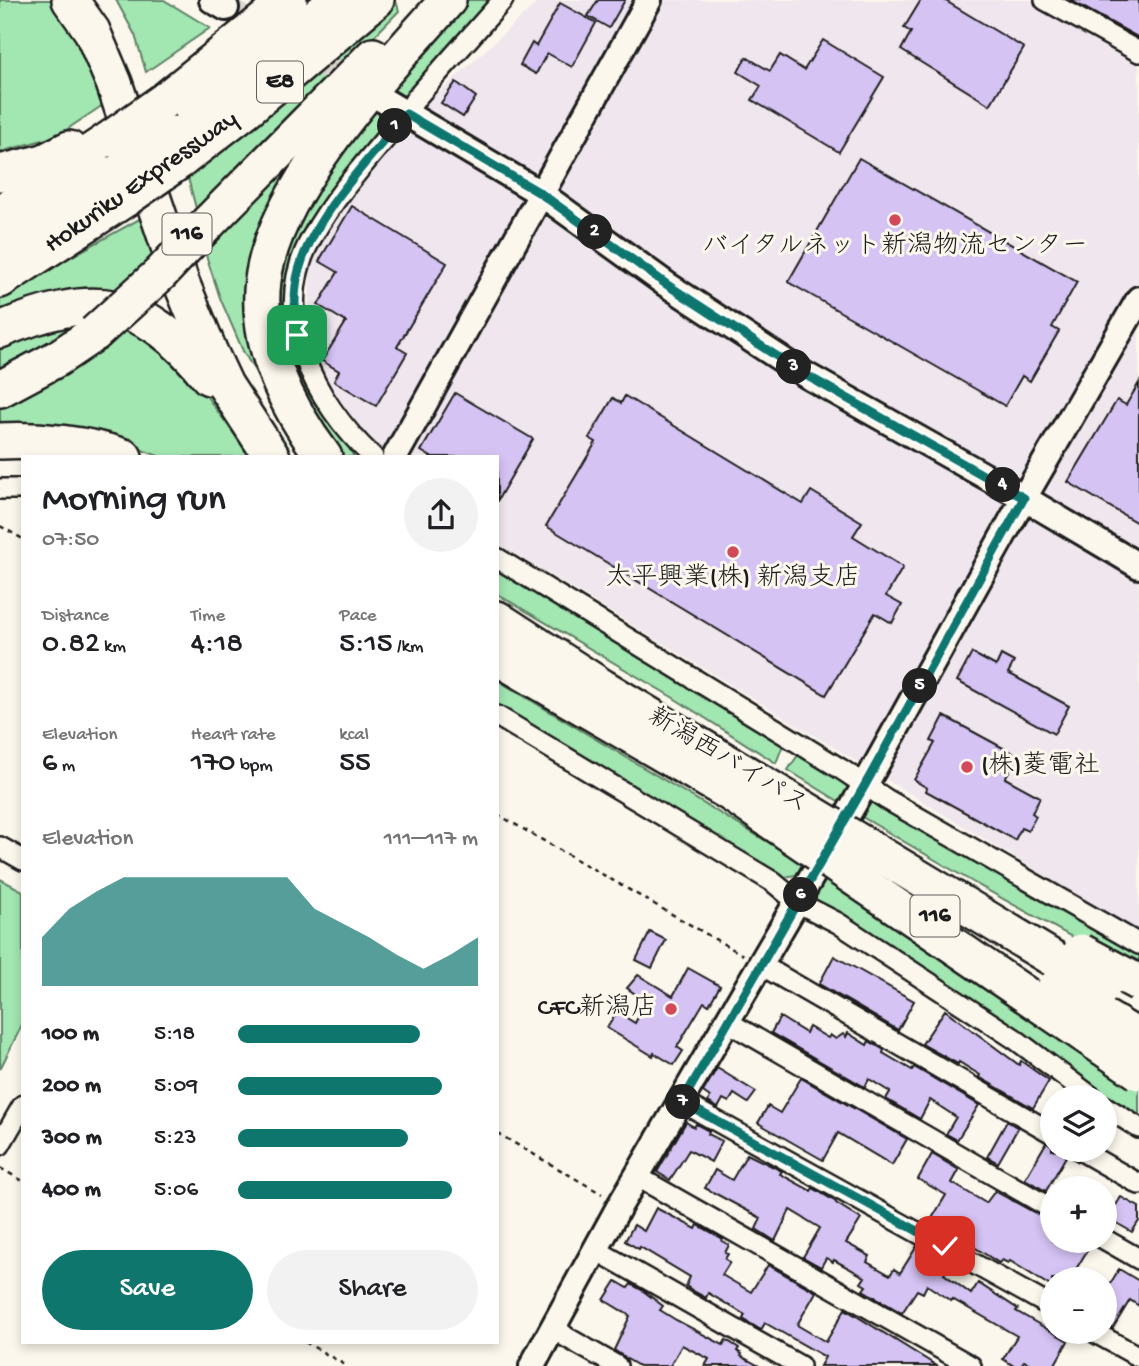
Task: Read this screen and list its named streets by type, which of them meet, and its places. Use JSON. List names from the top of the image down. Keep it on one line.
{"streets":{"highway":["E8","Hokuriku Expressway","116","新潟西バイパス"]},"places":["バイタルネット新潟物流センター","太平興業(株) 新潟支店","(株)菱電社","CFC新潟店"],"page":{"pins":["1","2","3","4","5","6","7"],"heading":["Morning run","07:50"],"stats":[["Distance","0.82 km"],["Time","4:18"],["Pace","5:15 /km"],["Elevation","6 m"],["Heart rate","170 bpm"],["kcal","55"]],"chart":["Elevation","111–117 m"],"list":[{"name":"100 m","note":"5:18"},{"name":"200 m","note":"5:09"},{"name":"300 m","note":"5:23"},{"name":"400 m","note":"5:06"}],"map_buttons":["+","−"],"buttons":["Save","Share"]}}
